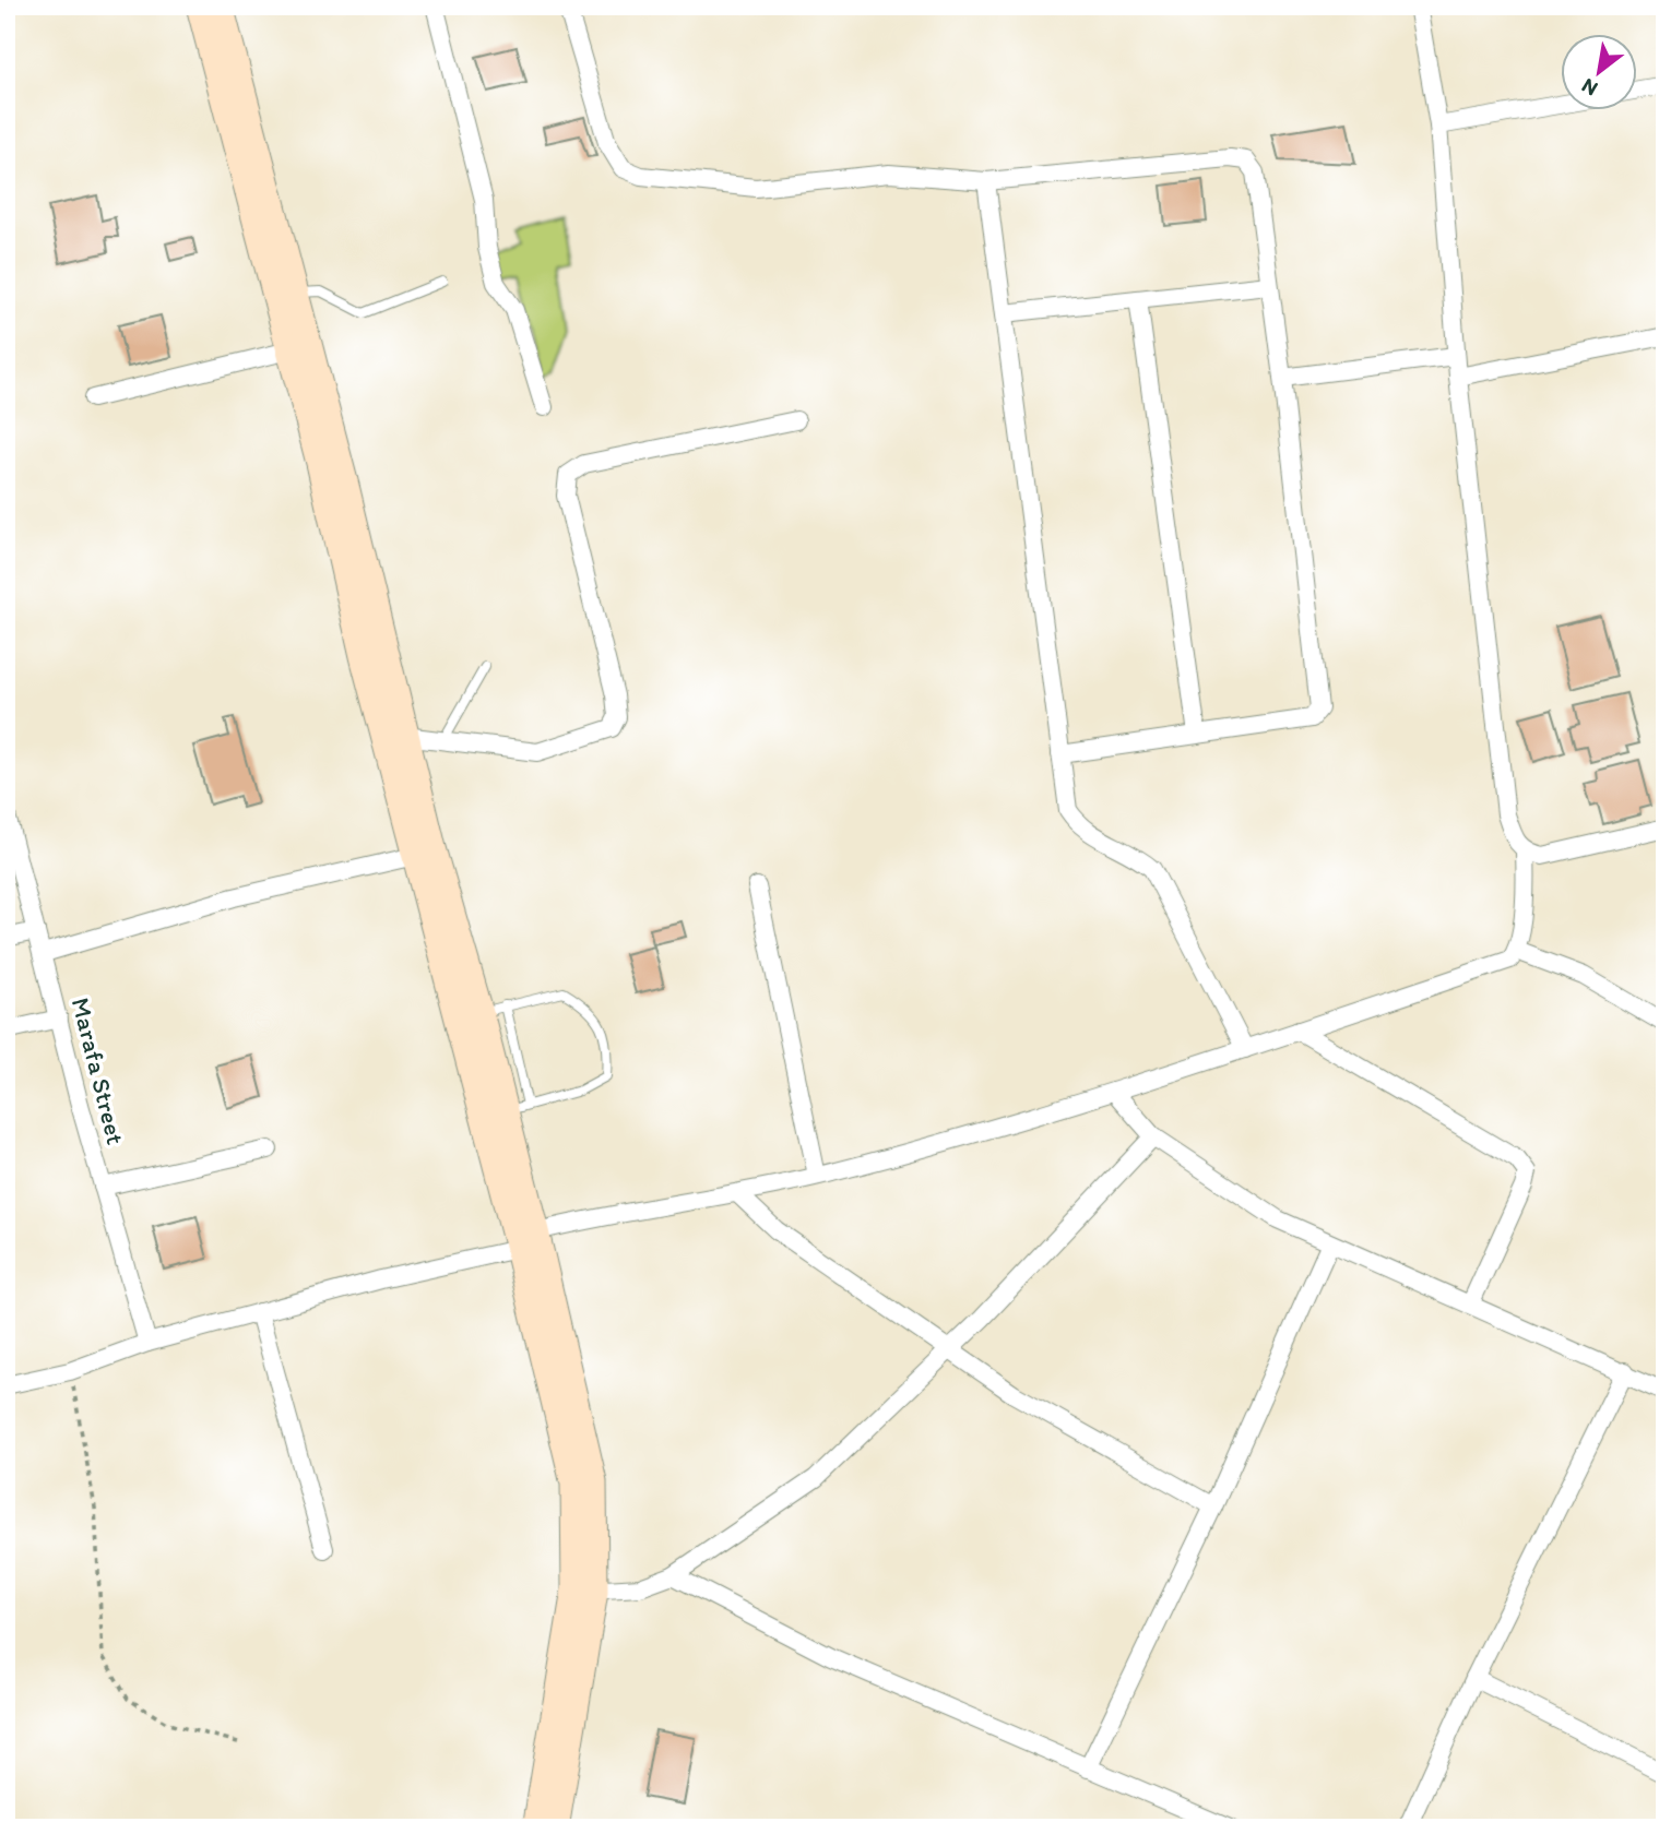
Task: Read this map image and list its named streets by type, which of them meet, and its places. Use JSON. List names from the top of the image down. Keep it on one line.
{"streets":{"street":["Marafa Street"]},"north":"bottom left"}
